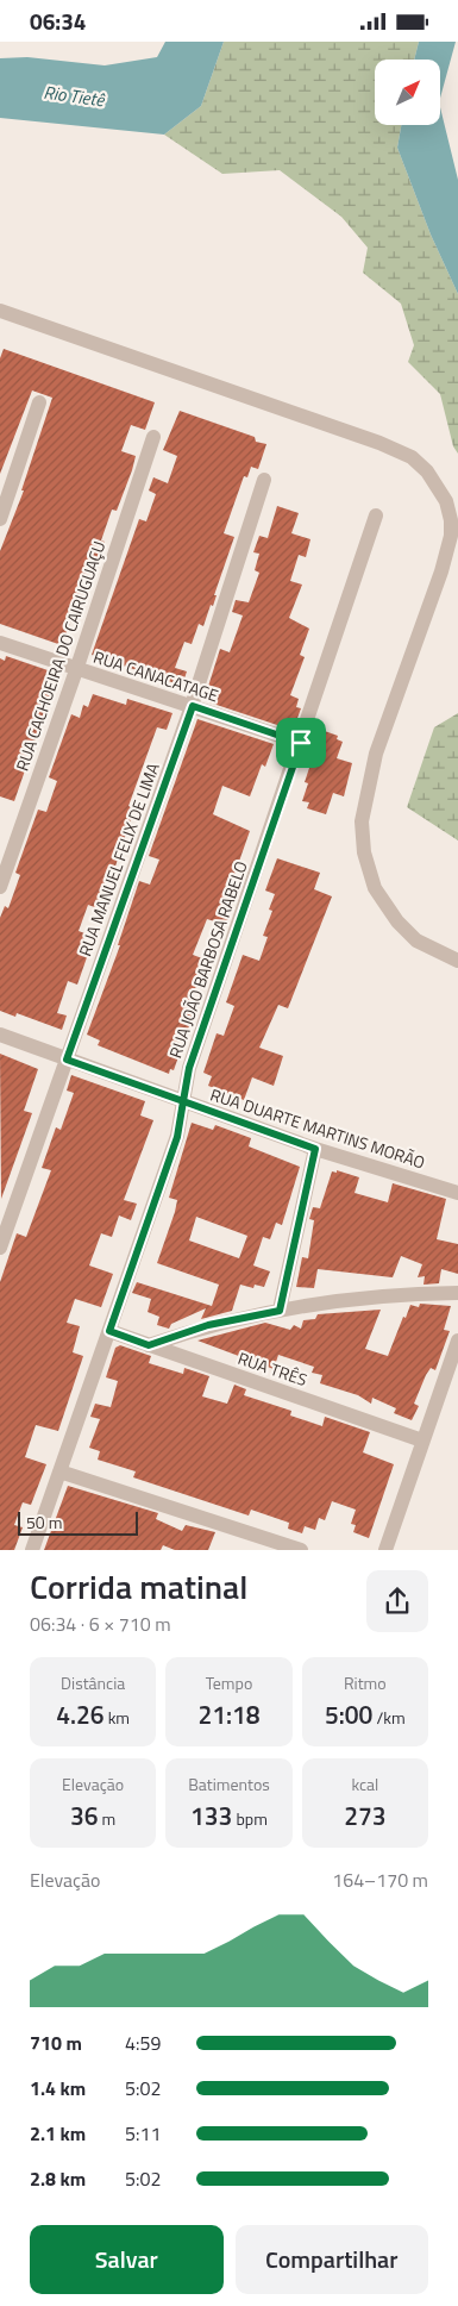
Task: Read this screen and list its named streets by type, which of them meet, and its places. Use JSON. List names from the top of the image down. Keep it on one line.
{"streets":{"street":["RUA CACHOEIRA DO CAIRUGUAÇU","RUA CANACATAGE","RUA MANUEL FELIX DE LIMA","RUA JOÃO BARBOSA RABELO","RUA DUARTE MARTINS MORÃO","RUA TRÊS"]},"crossings":[["RUA CACHOEIRA DO CAIRUGUAÇU","RUA CANACATAGE"],["RUA CANACATAGE","RUA MANUEL FELIX DE LIMA"],["RUA CANACATAGE","RUA JOÃO BARBOSA RABELO"],["RUA MANUEL FELIX DE LIMA","RUA DUARTE MARTINS MORÃO"],["RUA JOÃO BARBOSA RABELO","RUA DUARTE MARTINS MORÃO"],["RUA JOÃO BARBOSA RABELO","RUA TRÊS"]],"water":["Rio Tietê"],"scale_bar":"50 m","north":"top right","page":{"status":"06:34","scale":"50 m","heading":["Corrida matinal","06:34 · 6 × 710 m"],"stats":[["Distância","4.26 km"],["Tempo","21:18"],["Ritmo","5:00 /km"],["Elevação","36 m"],["Batimentos","133 bpm"],["kcal","273"]],"chart":["Elevação","164–170 m"],"list":[{"name":"710 m","note":"4:59"},{"name":"1.4 km","note":"5:02"},{"name":"2.1 km","note":"5:11"},{"name":"2.8 km","note":"5:02"}],"buttons":["Salvar","Compartilhar"]}}
